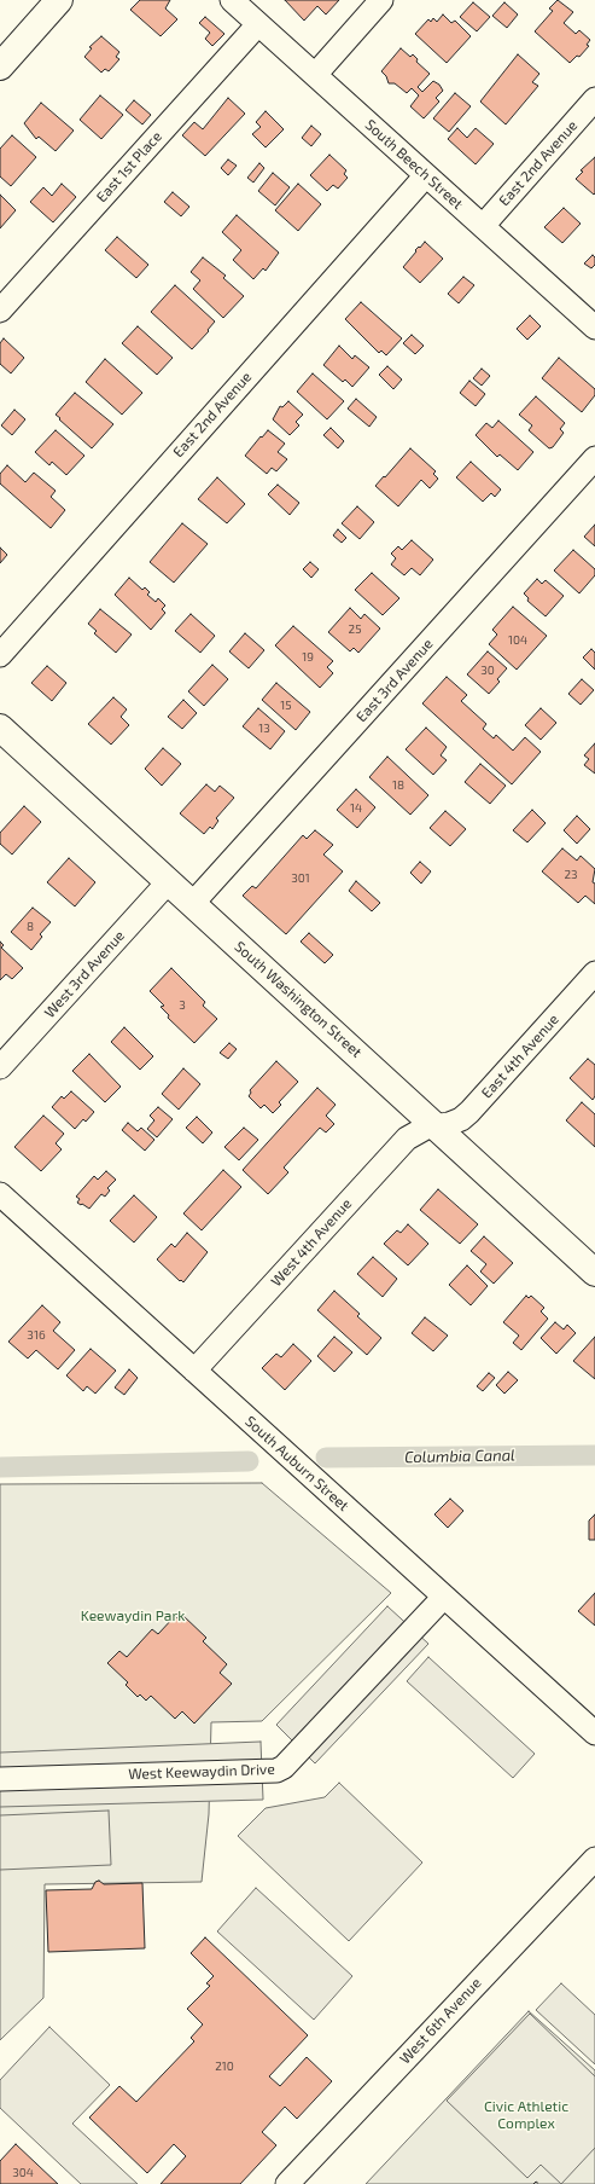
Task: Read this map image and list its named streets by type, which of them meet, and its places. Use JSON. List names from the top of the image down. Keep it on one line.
{"streets":{"main road":["South Washington Street"],"street":["East 2nd Avenue","South Beech Street","East 1st Place","East 3rd Avenue","West 3rd Avenue","East 4th Avenue","West 4th Avenue","South Auburn Street","West Keewaydin Drive","West 6th Avenue"]},"crossings":[["East 2nd Avenue","South Beech Street"],["South Beech Street","East 1st Place"],["East 3rd Avenue","South Washington Street"],["West 3rd Avenue","South Washington Street"],["South Washington Street","East 4th Avenue"],["South Washington Street","West 4th Avenue"],["East 4th Avenue","West 4th Avenue"],["West 4th Avenue","South Auburn Street"],["South Auburn Street","West Keewaydin Drive"]],"water":["Columbia Canal"],"parks":["Keewaydin Park","Civic Athletic Complex"],"house_numbers":["25","104","19","30","15","13","18","14","23","301","8","3","316","210","304"]}
